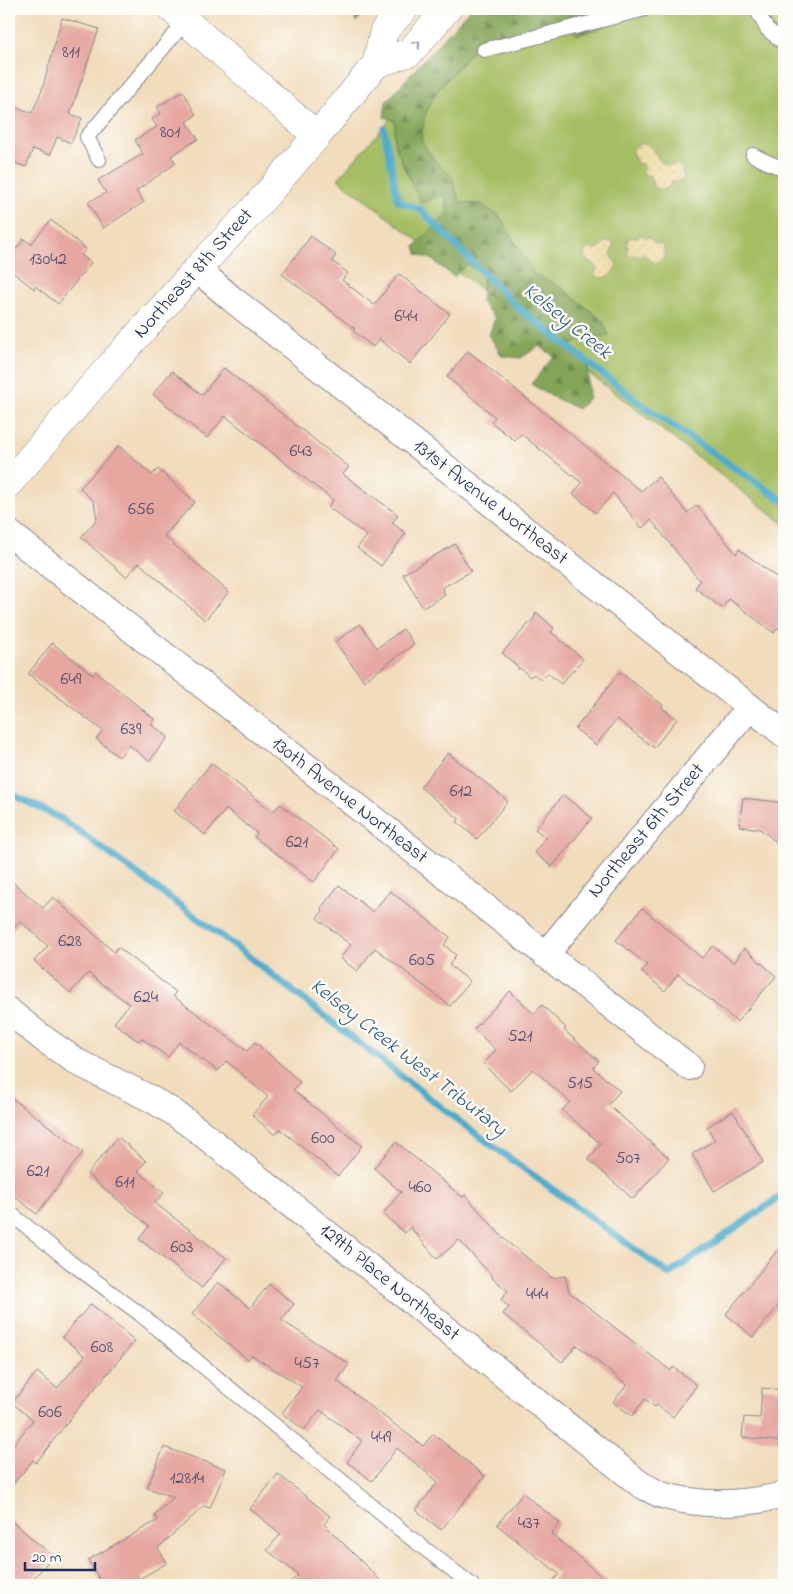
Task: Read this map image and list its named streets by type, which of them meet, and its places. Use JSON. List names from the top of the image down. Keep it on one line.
{"streets":{"main road":["Northeast 8th Street"],"street":["131st Avenue Northeast","130th Avenue Northeast","Northeast 6th Street","129th Place Northeast"]},"crossings":[["Northeast 8th Street","131st Avenue Northeast"],["131st Avenue Northeast","Northeast 6th Street"],["130th Avenue Northeast","Northeast 6th Street"]],"water":["Kelsey Creek","Kelsey Creek West Tributary"],"house_numbers":["811","801","13042","644","643","656","649","639","612","621","628","605","624","521","515","600","507","621","611","460","603","444","608","457","606","449","12814","437"],"scale_bar":"20 m"}
